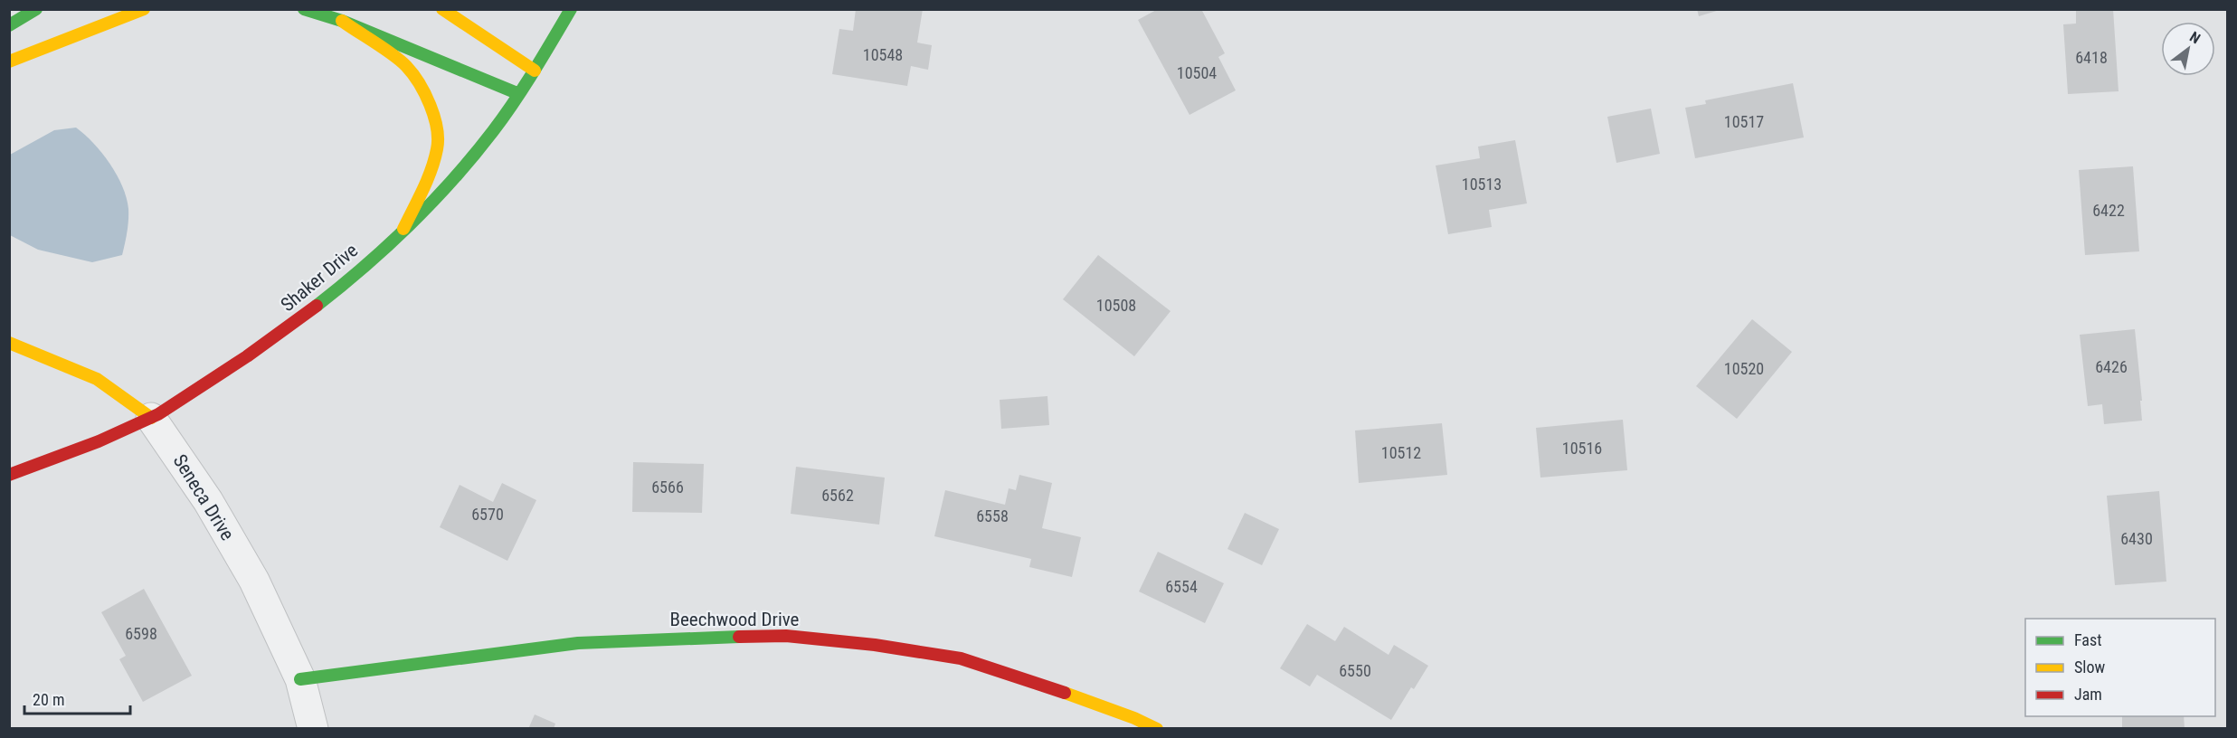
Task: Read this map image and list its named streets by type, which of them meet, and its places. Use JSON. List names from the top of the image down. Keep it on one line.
{"streets":{"main road":["Shaker Drive","Seneca Drive","Beechwood Drive"]},"crossings":[["Shaker Drive","Seneca Drive"],["Seneca Drive","Beechwood Drive"]],"house_numbers":["10548","6418","10504","10517","10513","6422","10508","6426","10520","10516","10512","6566","6562","6570","6558","6430","6554","6598","6550"],"legend":["Fast","Slow","Jam"],"scale_bar":"20 m","north":"top right"}
